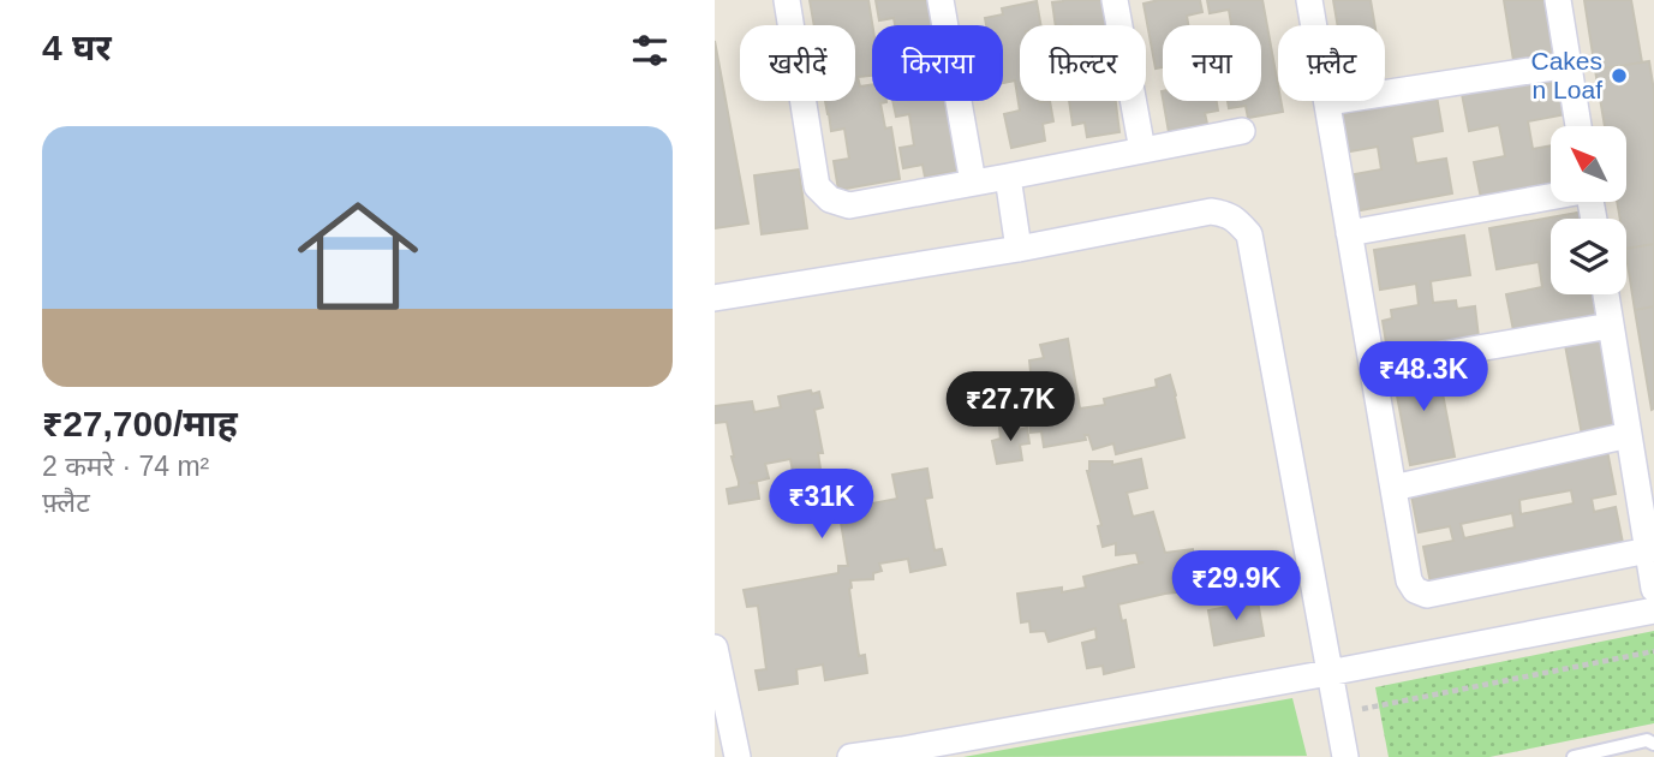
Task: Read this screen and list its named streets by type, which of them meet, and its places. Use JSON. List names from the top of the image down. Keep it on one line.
{"places":["Cakes n Loaf"],"north":"top left","page":{"heading":"4 घर","chip":["खरीदें","किराया","फ़िल्टर","नया","फ़्लैट"],"list":[{"name":"₹27,700/माह","note":"2 कमरे · 74 m² · फ़्लैट"}],"price":["₹48.3K","₹27.7K","₹31K","₹29.9K"]}}
